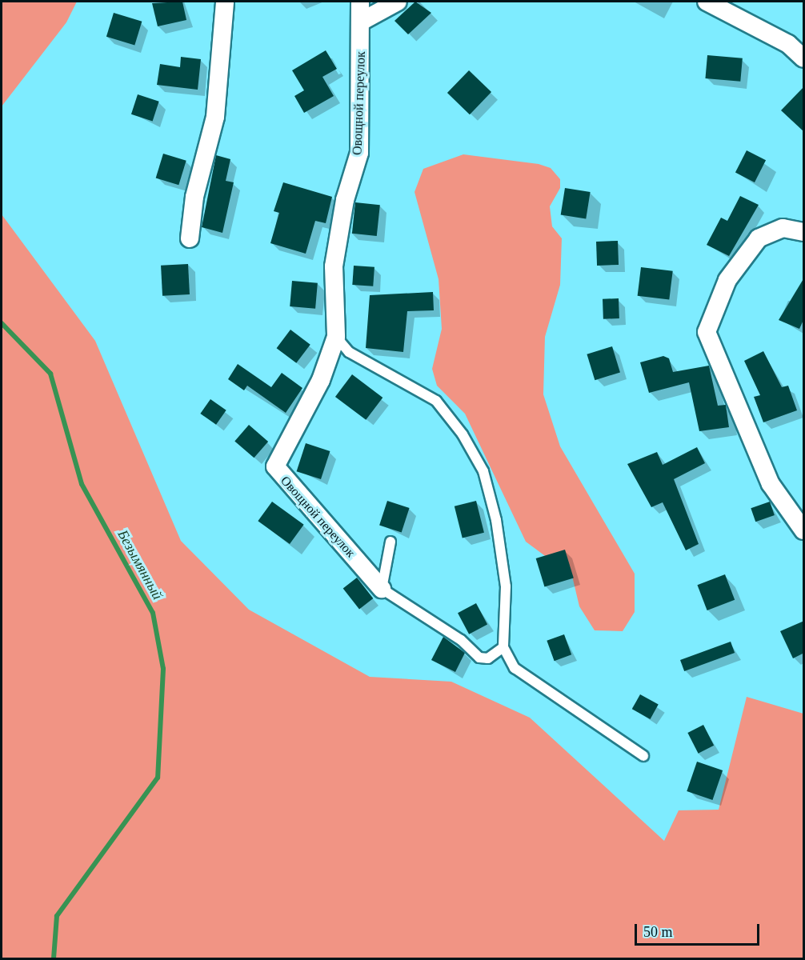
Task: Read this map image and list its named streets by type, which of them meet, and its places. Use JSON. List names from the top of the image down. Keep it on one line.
{"streets":{"street":["Овощной переулок"]},"water":["Безымянный"],"scale_bar":"50 m"}
